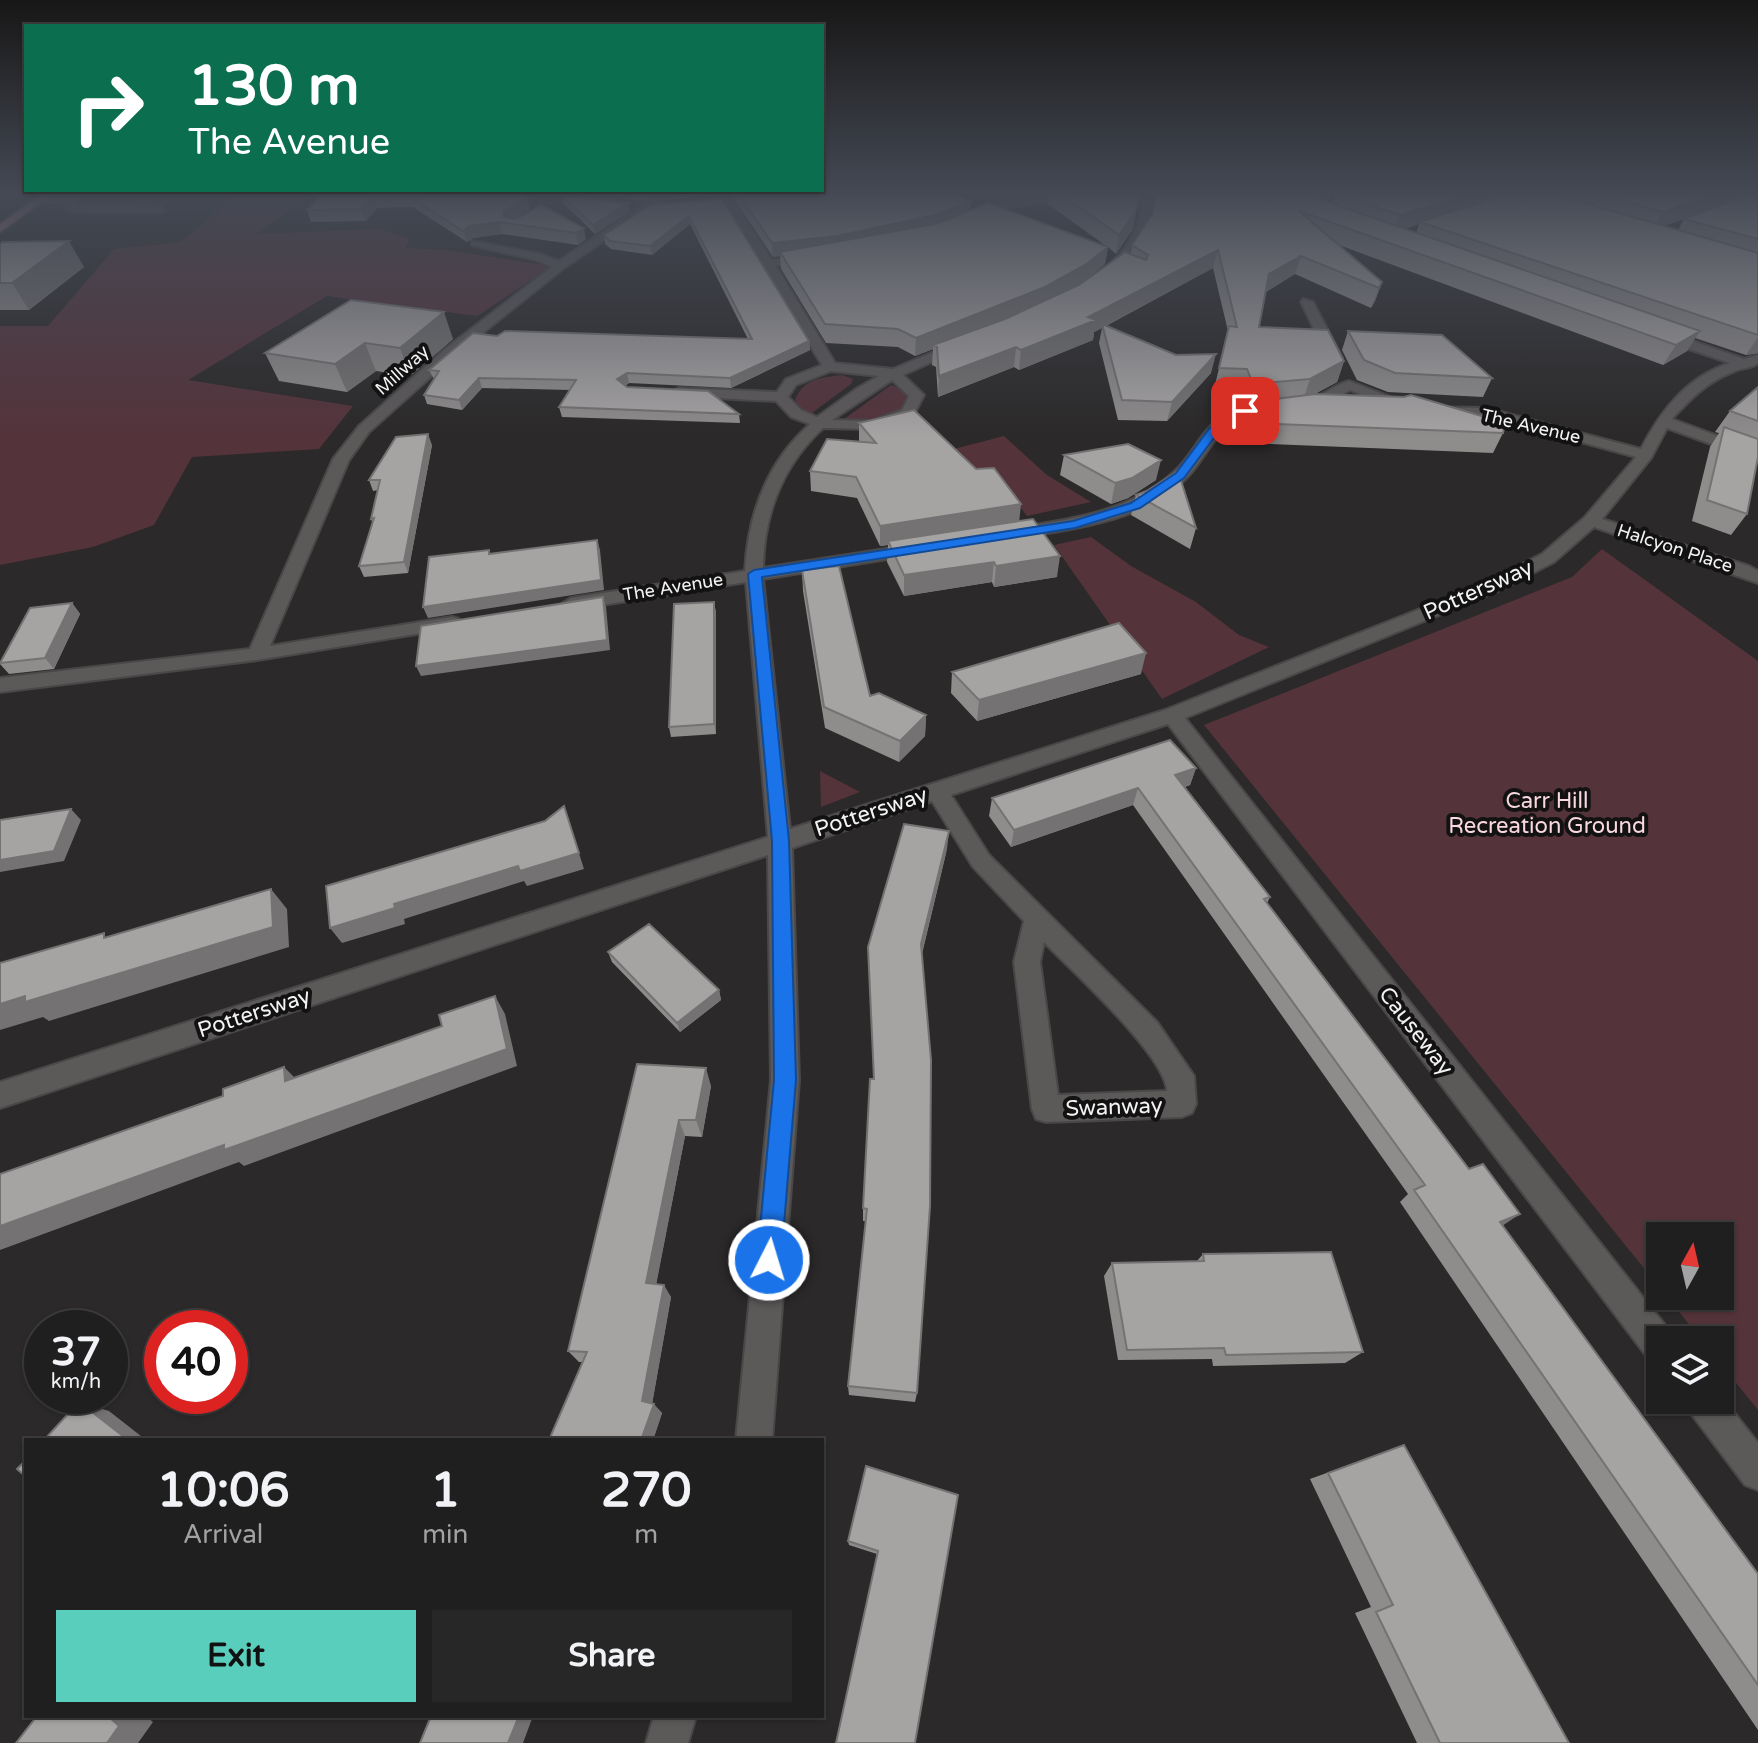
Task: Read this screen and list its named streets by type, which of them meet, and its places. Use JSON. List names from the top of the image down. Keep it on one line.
{"streets":{"street":["Millway","The Avenue","Halcyon Place","Pottersway","Causeway","Swanway"]},"crossings":[["The Avenue","Pottersway"],["Halcyon Place","Pottersway"],["Pottersway","Causeway"],["Pottersway","Swanway"]],"parks":["Carr Hill Recreation Ground"],"north":"top","page":{"turn":["130 m","The Avenue"],"speed":"37 km/h","limit":"40","eta":["10:06","Arrival","1","min","270","m"],"buttons":["Exit","Share"]}}
